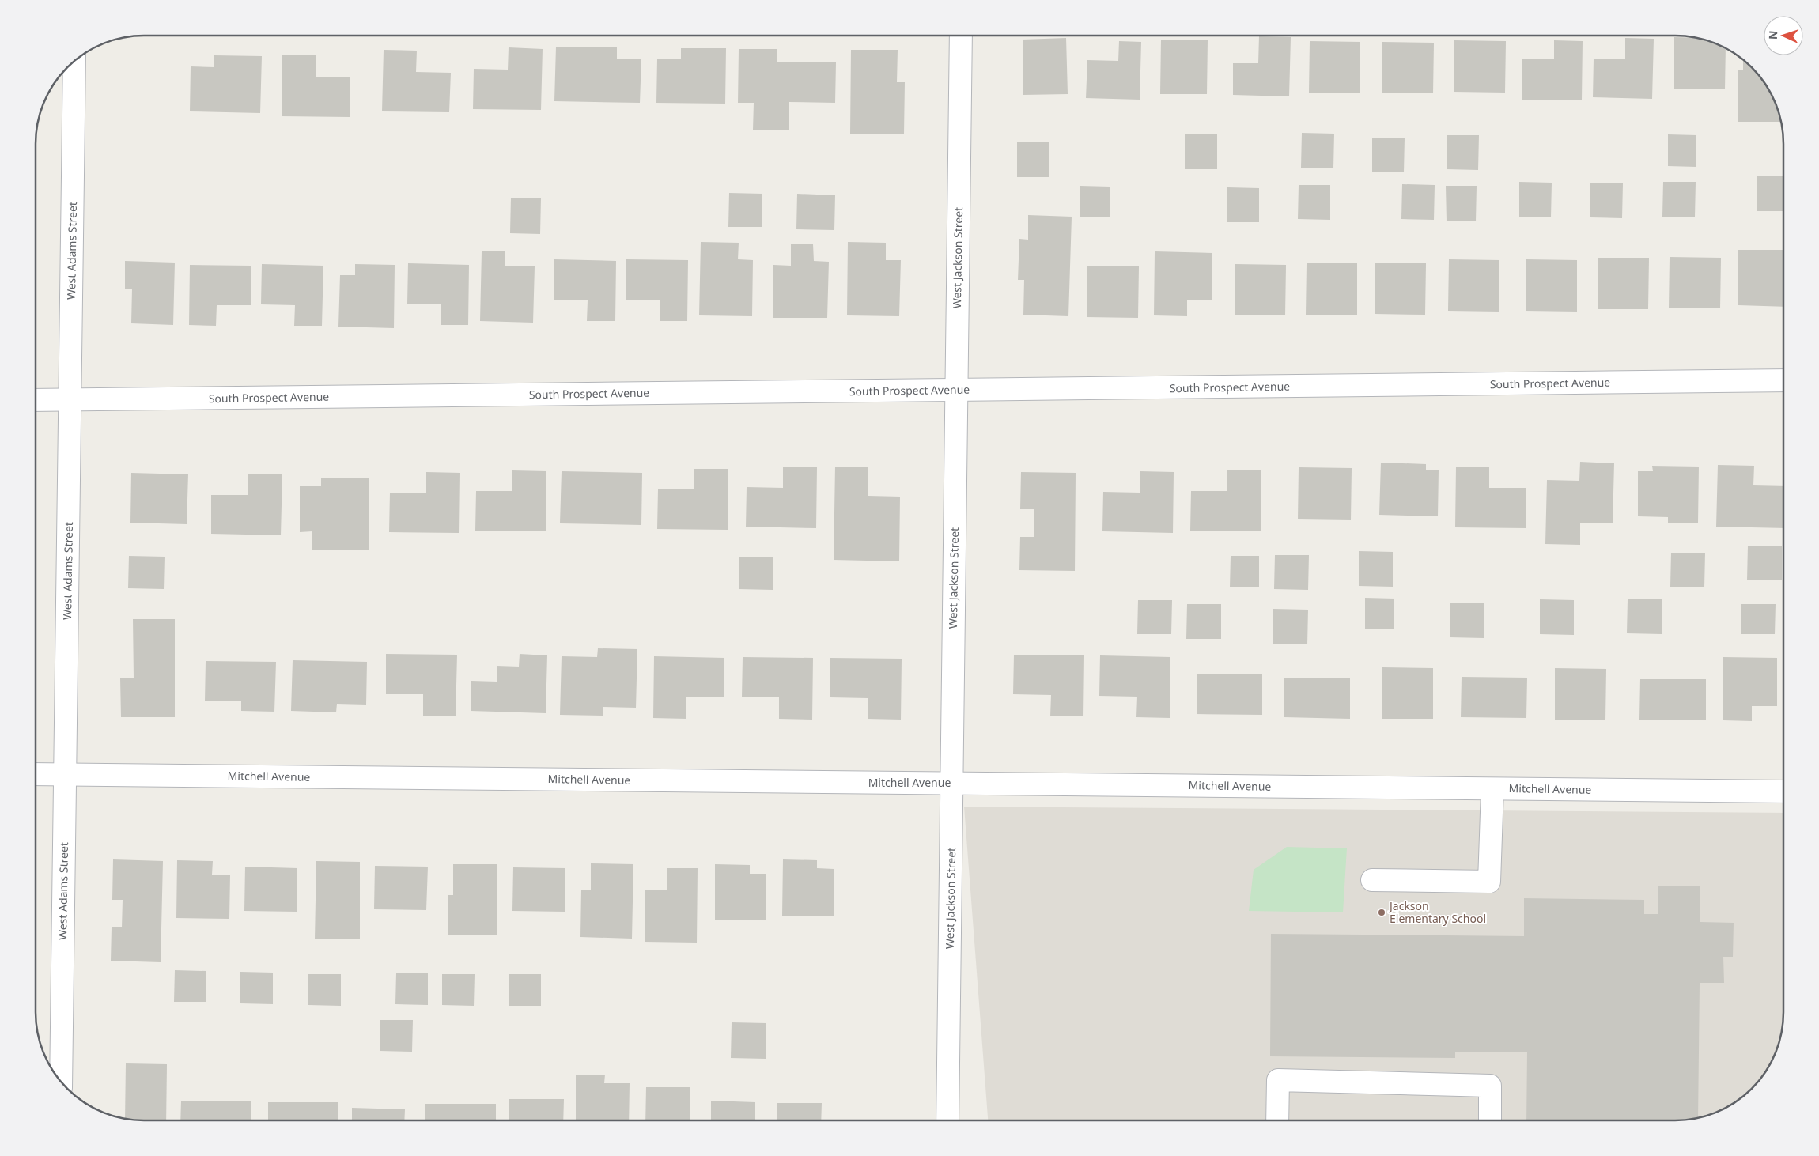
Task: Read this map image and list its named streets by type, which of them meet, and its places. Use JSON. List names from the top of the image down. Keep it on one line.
{"streets":{"street":["West Adams Street","West Jackson Street","South Prospect Avenue","Mitchell Avenue"]},"crossings":[["West Adams Street","South Prospect Avenue"],["West Adams Street","Mitchell Avenue"],["West Jackson Street","South Prospect Avenue"],["West Jackson Street","Mitchell Avenue"]],"places":["Jackson Elementary School"],"north":"left"}
